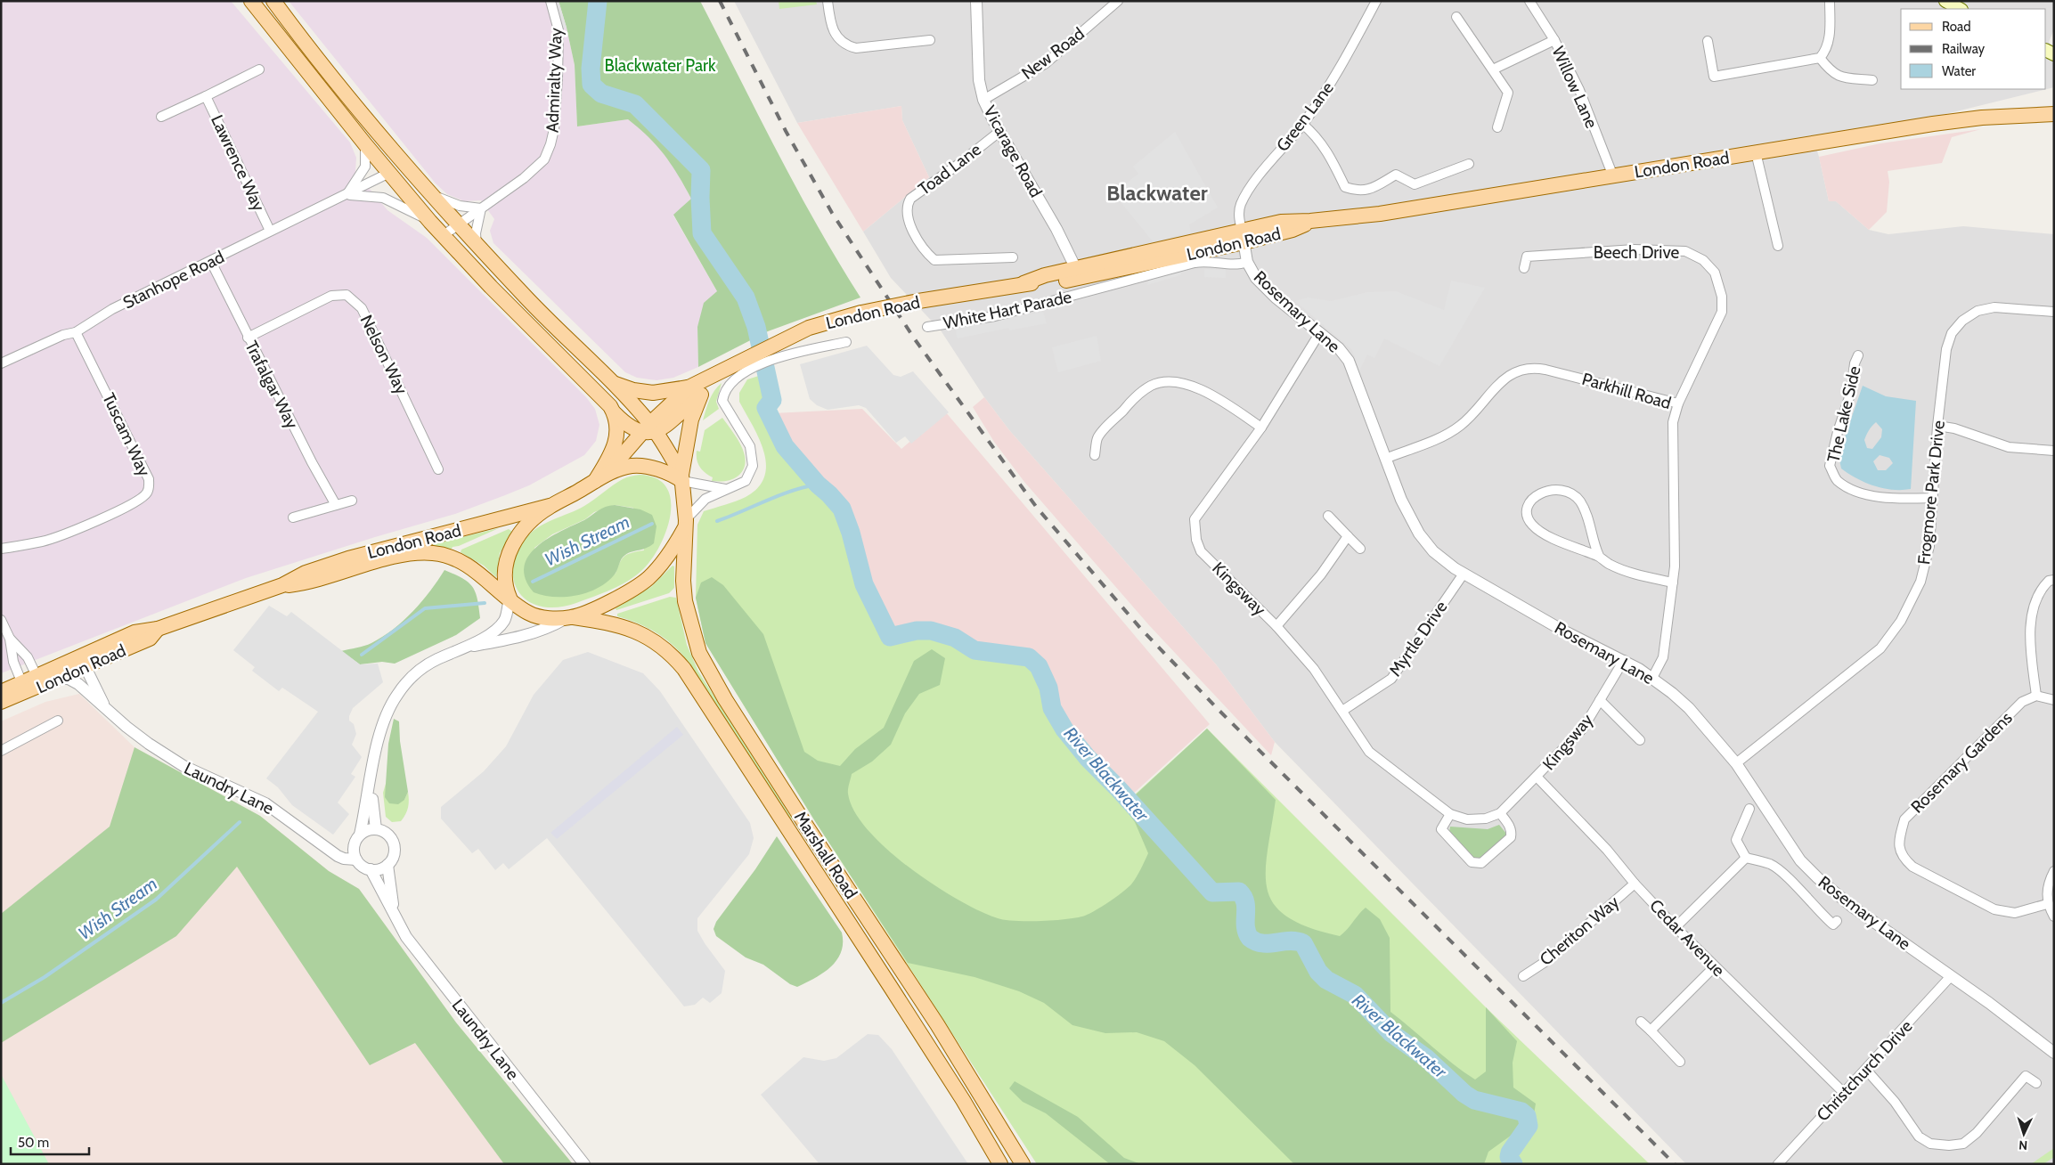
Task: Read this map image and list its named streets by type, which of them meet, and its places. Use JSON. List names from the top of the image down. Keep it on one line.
{"streets":{"main road":["London Road","Marshall Road"],"street":["New Road","Admiralty Way","Willow Lane","Green Lane","Vicarage Road","Lawrence Way","Toad Lane","Beech Drive","Stanhope Road","White Hart Parade","Rosemary Lane","Nelson Way","Trafalgar Way","Parkhill Road","The Lake Side","Tuscam Way","Frogmore Park Drive","Kingsway","Myrtle Drive","Rosemary Gardens","Laundry Lane","Cheriton Way","Cedar Avenue","Christchurch Drive"]},"crossings":[["New Road","Vicarage Road"],["Willow Lane","London Road"],["Green Lane","London Road"],["Green Lane","Rosemary Lane"],["Vicarage Road","London Road"],["Vicarage Road","Toad Lane"],["Vicarage Road","White Hart Parade"],["Lawrence Way","Stanhope Road"],["London Road","White Hart Parade"],["London Road","Rosemary Lane"],["London Road","Laundry Lane"],["London Road","Marshall Road"],["Beech Drive","Parkhill Road"],["Stanhope Road","Trafalgar Way"],["Stanhope Road","Tuscam Way"],["White Hart Parade","Rosemary Lane"],["Rosemary Lane","Parkhill Road"],["Rosemary Lane","Frogmore Park Drive"],["Rosemary Lane","Kingsway"],["Rosemary Lane","Myrtle Drive"],["Rosemary Lane","Christchurch Drive"],["Nelson Way","Trafalgar Way"],["The Lake Side","Frogmore Park Drive"],["Kingsway","Myrtle Drive"],["Kingsway","Cedar Avenue"],["Cheriton Way","Cedar Avenue"],["Cedar Avenue","Christchurch Drive"]],"districts":["Blackwater"],"water":["Wish Stream","River Blackwater"],"parks":["Blackwater Park"],"legend":["Road","Railway","Water"],"scale_bar":"50 m","north":"bottom"}
